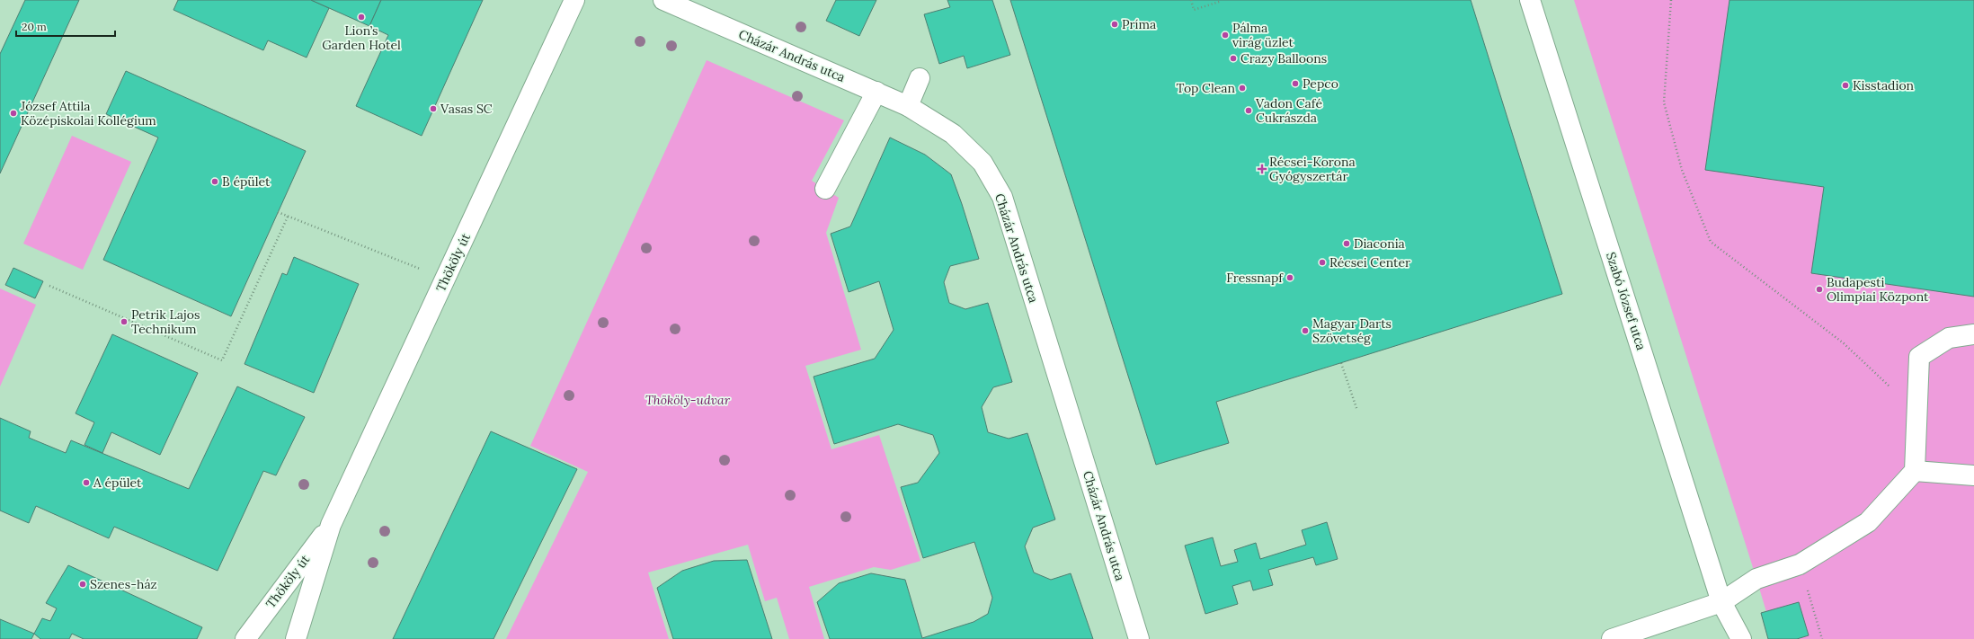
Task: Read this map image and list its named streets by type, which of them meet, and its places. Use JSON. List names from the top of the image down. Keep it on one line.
{"streets":{"street":["Cházár András utca","Thököly út","Szabó József utca"]},"parks":["Thököly-udvar"],"places":{"other":["Lion’s Garden Hotel","Príma","Pálma virág üzlet","Crazy Balloons","Pepco","Kisstadion","Top Clean","Vasas SC","Vadon Café Cukrászda","József Attila Középiskolai Kollégium","B épület","Diaconia","Récsei Center","Fressnapf","Budapesti Olimpiai Központ","Petrik Lajos Technikum","Magyar Darts Szövetség","A épület","Szenes-ház"],"health":["Récsei-Korona Gyógyszertár"]},"scale_bar":"20 m"}
